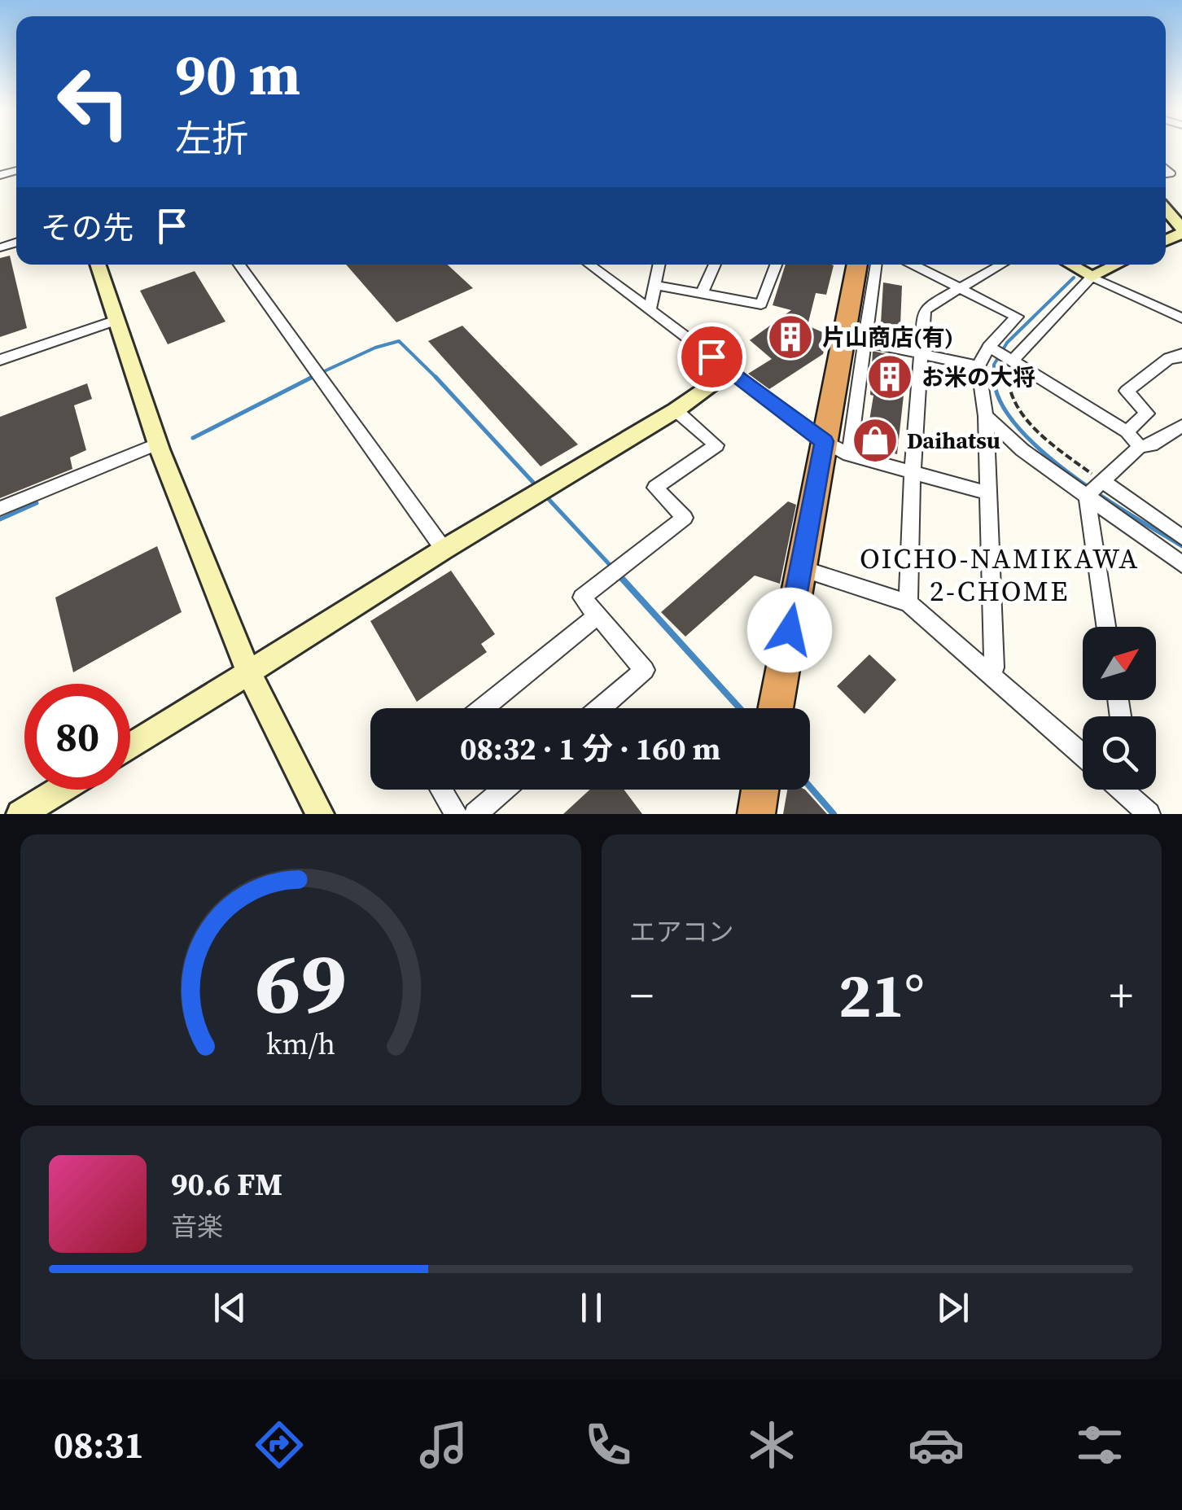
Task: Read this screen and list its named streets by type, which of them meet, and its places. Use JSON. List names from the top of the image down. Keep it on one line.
{"districts":["OICHO-NAMIKAWA 2-CHOME"],"places":{"building":["片山商店(有)","お米の大将"],"shop":["Daihatsu"]},"north":"top right","page":{"turn":["90 m","左折"],"then":"その先","limit":"80","trip":"08:32 · 1 分 · 160 m","tile":"エアコン","heat":["−","21°","+"],"song":["90.6 FM","音楽"],"tabs":"08:31","gauge":["69","km/h"]}}
